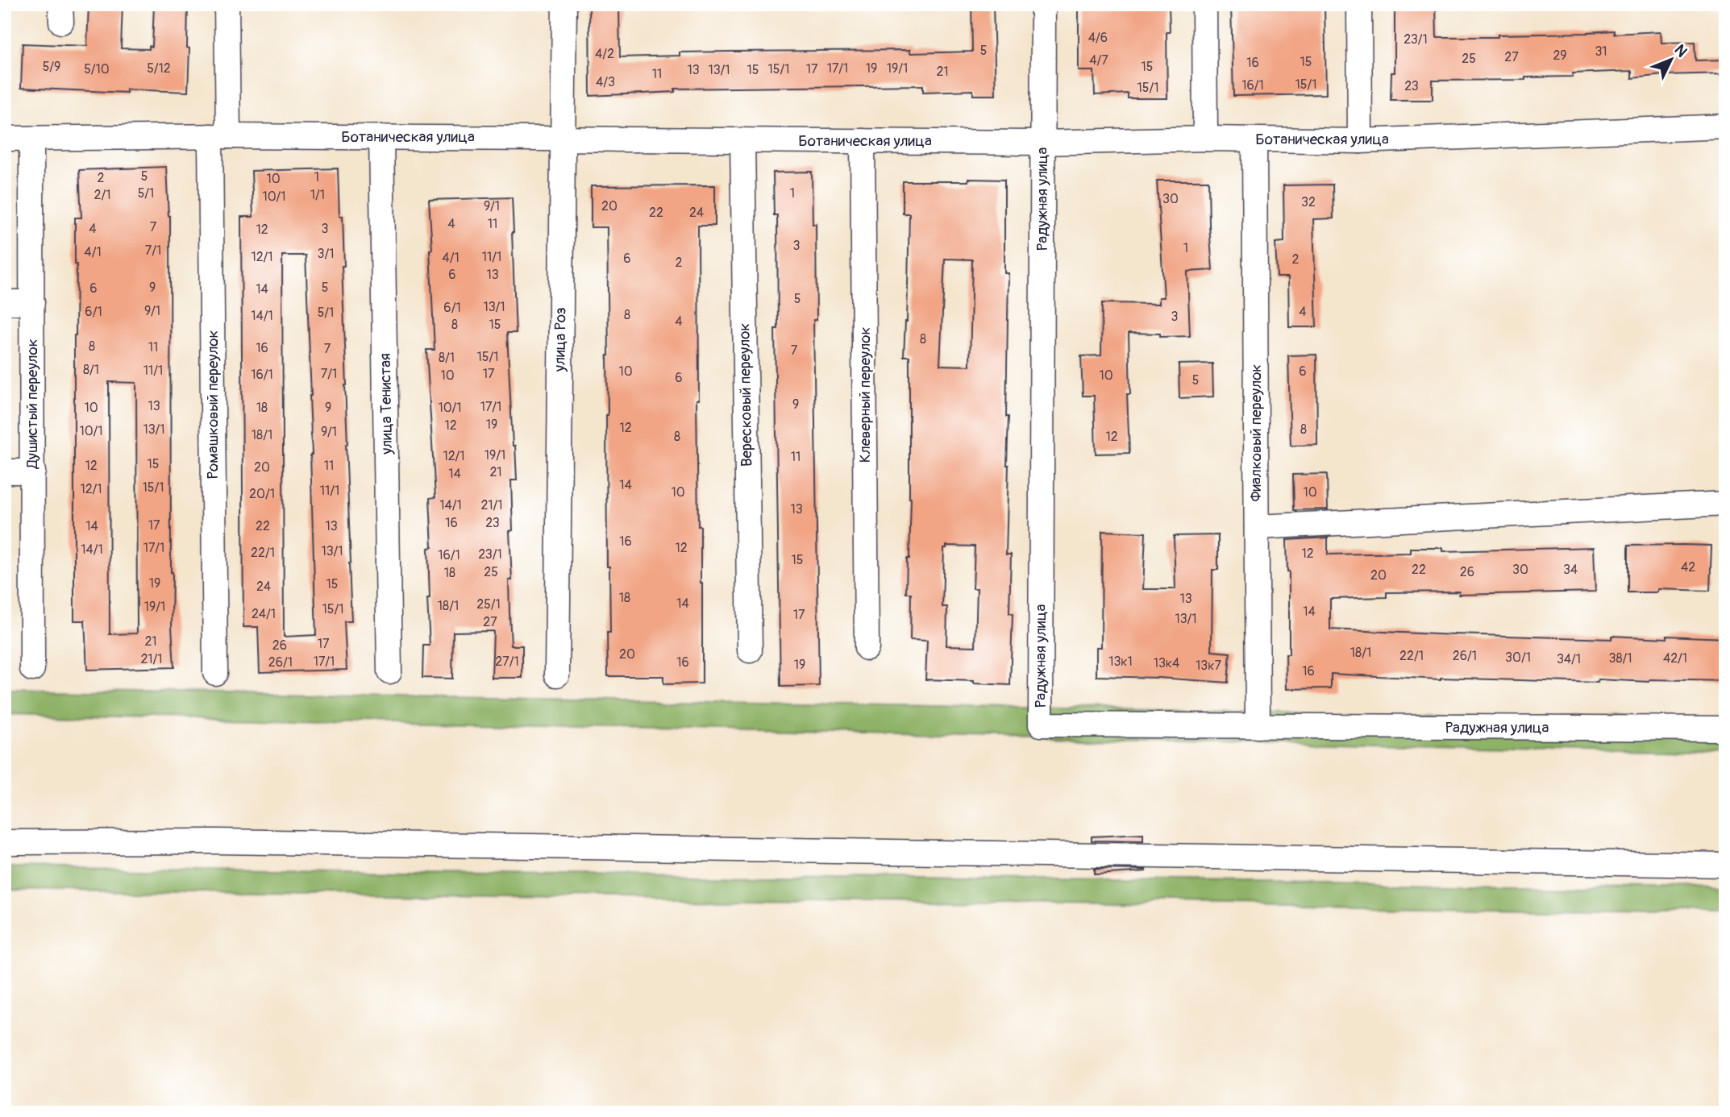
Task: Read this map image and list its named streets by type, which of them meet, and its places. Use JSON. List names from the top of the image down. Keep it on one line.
{"streets":{"street":["Ботаническая улица","Радужная улица","улица Роз","Вересковый переулок","Клеверный переулок","Душистый переулок","улица Тенистая","Ромашковый переулок","Фиалковый переулок"]},"crossings":[["Ботаническая улица","Радужная улица"],["Ботаническая улица","улица Роз"],["Ботаническая улица","Вересковый переулок"],["Ботаническая улица","Клеверный переулок"],["Ботаническая улица","Душистый переулок"],["Ботаническая улица","улица Тенистая"],["Ботаническая улица","Ромашковый переулок"],["Ботаническая улица","Фиалковый переулок"],["Радужная улица","Фиалковый переулок"]],"house_numbers":["4/6","23/1","5","31","4/2","29","27","25","4/7","15","16","5/9","15","5/12","17/1","19","19/1","5/10","15/1","17","13","13/1","15","21","11","4/3","15/1","16/1","23","15/1","5","1","2","10","5/1","1","2/1","1/1","10/1","30","32","9/1","20","22","24","4","11","7","4","3","12","3","1","7/1","4/1","3/1","12/1","11/1","4/1","6","2","2","6","13","9","5","6","14","5","13/1","6/1","9/1","6/1","4","5/1","8","14/1","3","4","8","15","8","8","11","16","7","7","15/1","8/1","8/1","11/1","10","6","7/1","17","16/1","10","10","6","5","9","13","17/1","10","18","9","10/1","19","12","12","13/1","8","10/1","9/1","18/1","8","12","19/1","12/1","11","15","12","11","20","21","14","14","15/1","12/1","11/1","10","10","20/1","14/1","21/1","13","16","23","17","14","22","13","16","17/1","12","14/1","13/1","22/1","12","23/1","16/1","15","42","22","30","34","25","26","18","20","19","15","24","18","13","14","25/1","18/1","19/1","15/1","14","24/1","17","13/1","27","21","17","26","18/1","20","22/1","26/1","30/1","38/1","42/1","21/1","34/1","17/1","27/1","13к1","26/1","16","13к4","19","13к7","16"],"north":"top right"}
